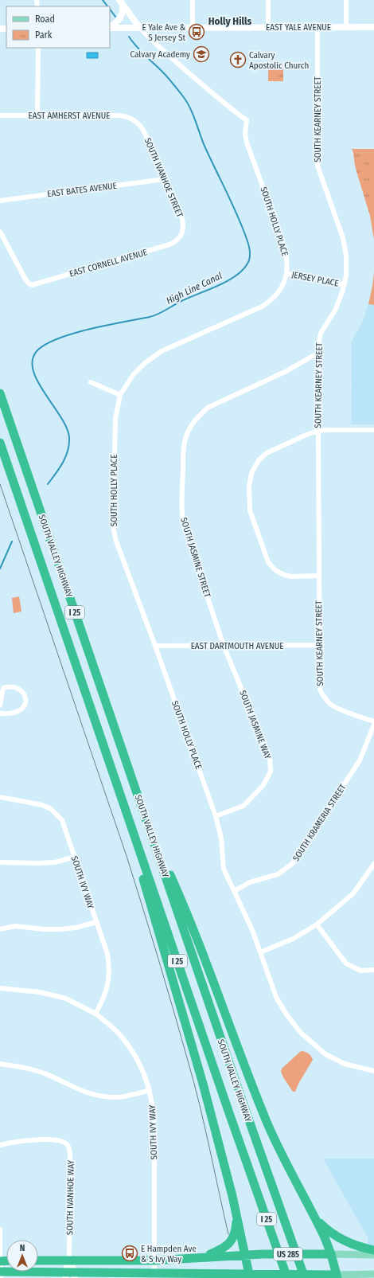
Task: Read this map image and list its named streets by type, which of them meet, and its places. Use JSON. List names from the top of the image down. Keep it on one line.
{"streets":{"highway":["SOUTH VALLEY HIGHWAY","I 25","US 285"],"main road":["EAST YALE AVENUE"],"street":["EAST AMHERST AVENUE","SOUTH KEARNEY STREET","SOUTH IVANHOE STREET","EAST BATES AVENUE","SOUTH HOLLY PLACE","EAST CORNELL AVENUE","JERSEY PLACE","SOUTH JASMINE STREET","EAST DARTMOUTH AVENUE","SOUTH JASMINE WAY","SOUTH KRAMERIA STREET","SOUTH IVY WAY","SOUTH IVANHOE WAY"]},"crossings":[["EAST YALE AVENUE","SOUTH KEARNEY STREET"],["EAST YALE AVENUE","SOUTH HOLLY PLACE"],["EAST AMHERST AVENUE","SOUTH IVANHOE STREET"],["SOUTH KEARNEY STREET","JERSEY PLACE"],["SOUTH KEARNEY STREET","SOUTH JASMINE STREET"],["SOUTH KEARNEY STREET","EAST DARTMOUTH AVENUE"],["SOUTH IVANHOE STREET","EAST BATES AVENUE"],["SOUTH IVANHOE STREET","EAST CORNELL AVENUE"],["SOUTH HOLLY PLACE","JERSEY PLACE"],["SOUTH HOLLY PLACE","EAST DARTMOUTH AVENUE"],["SOUTH HOLLY PLACE","SOUTH JASMINE WAY"],["SOUTH HOLLY PLACE","SOUTH KRAMERIA STREET"],["SOUTH JASMINE STREET","EAST DARTMOUTH AVENUE"],["SOUTH JASMINE STREET","SOUTH JASMINE WAY"],["EAST DARTMOUTH AVENUE","SOUTH JASMINE WAY"],["SOUTH IVY WAY","US 285"],["SOUTH IVANHOE WAY","US 285"]],"districts":["Holly Hills"],"water":["High Line Canal"],"places":{"bus stop":["E Yale Ave & S Jersey St","E Hampden Ave & S Ivy Way"],"school or university":["Calvary Academy"],"church":["Calvary Apostolic Church"]},"legend":["Road","Park"],"north":"top"}
